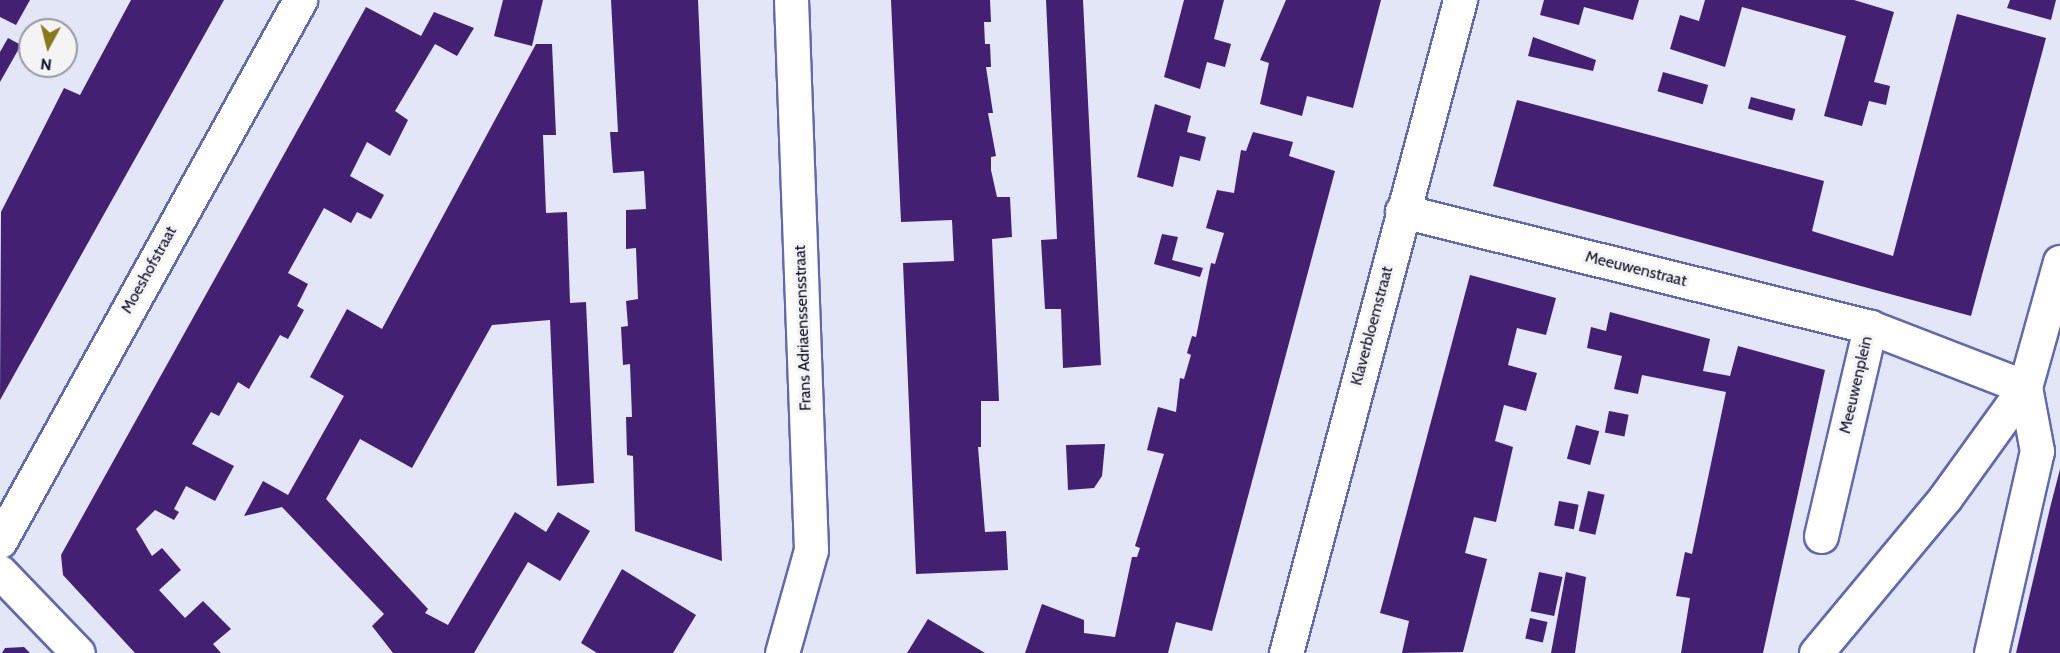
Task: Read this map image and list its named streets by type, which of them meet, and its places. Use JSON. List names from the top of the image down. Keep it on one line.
{"streets":{"street":["Meeuwenstraat","Moeshofstraat","Klaverbloemstraat","Frans Adriaenssensstraat","Meeuwenplein"]},"crossings":[["Meeuwenstraat","Klaverbloemstraat"],["Meeuwenstraat","Meeuwenplein"]],"north":"bottom"}
